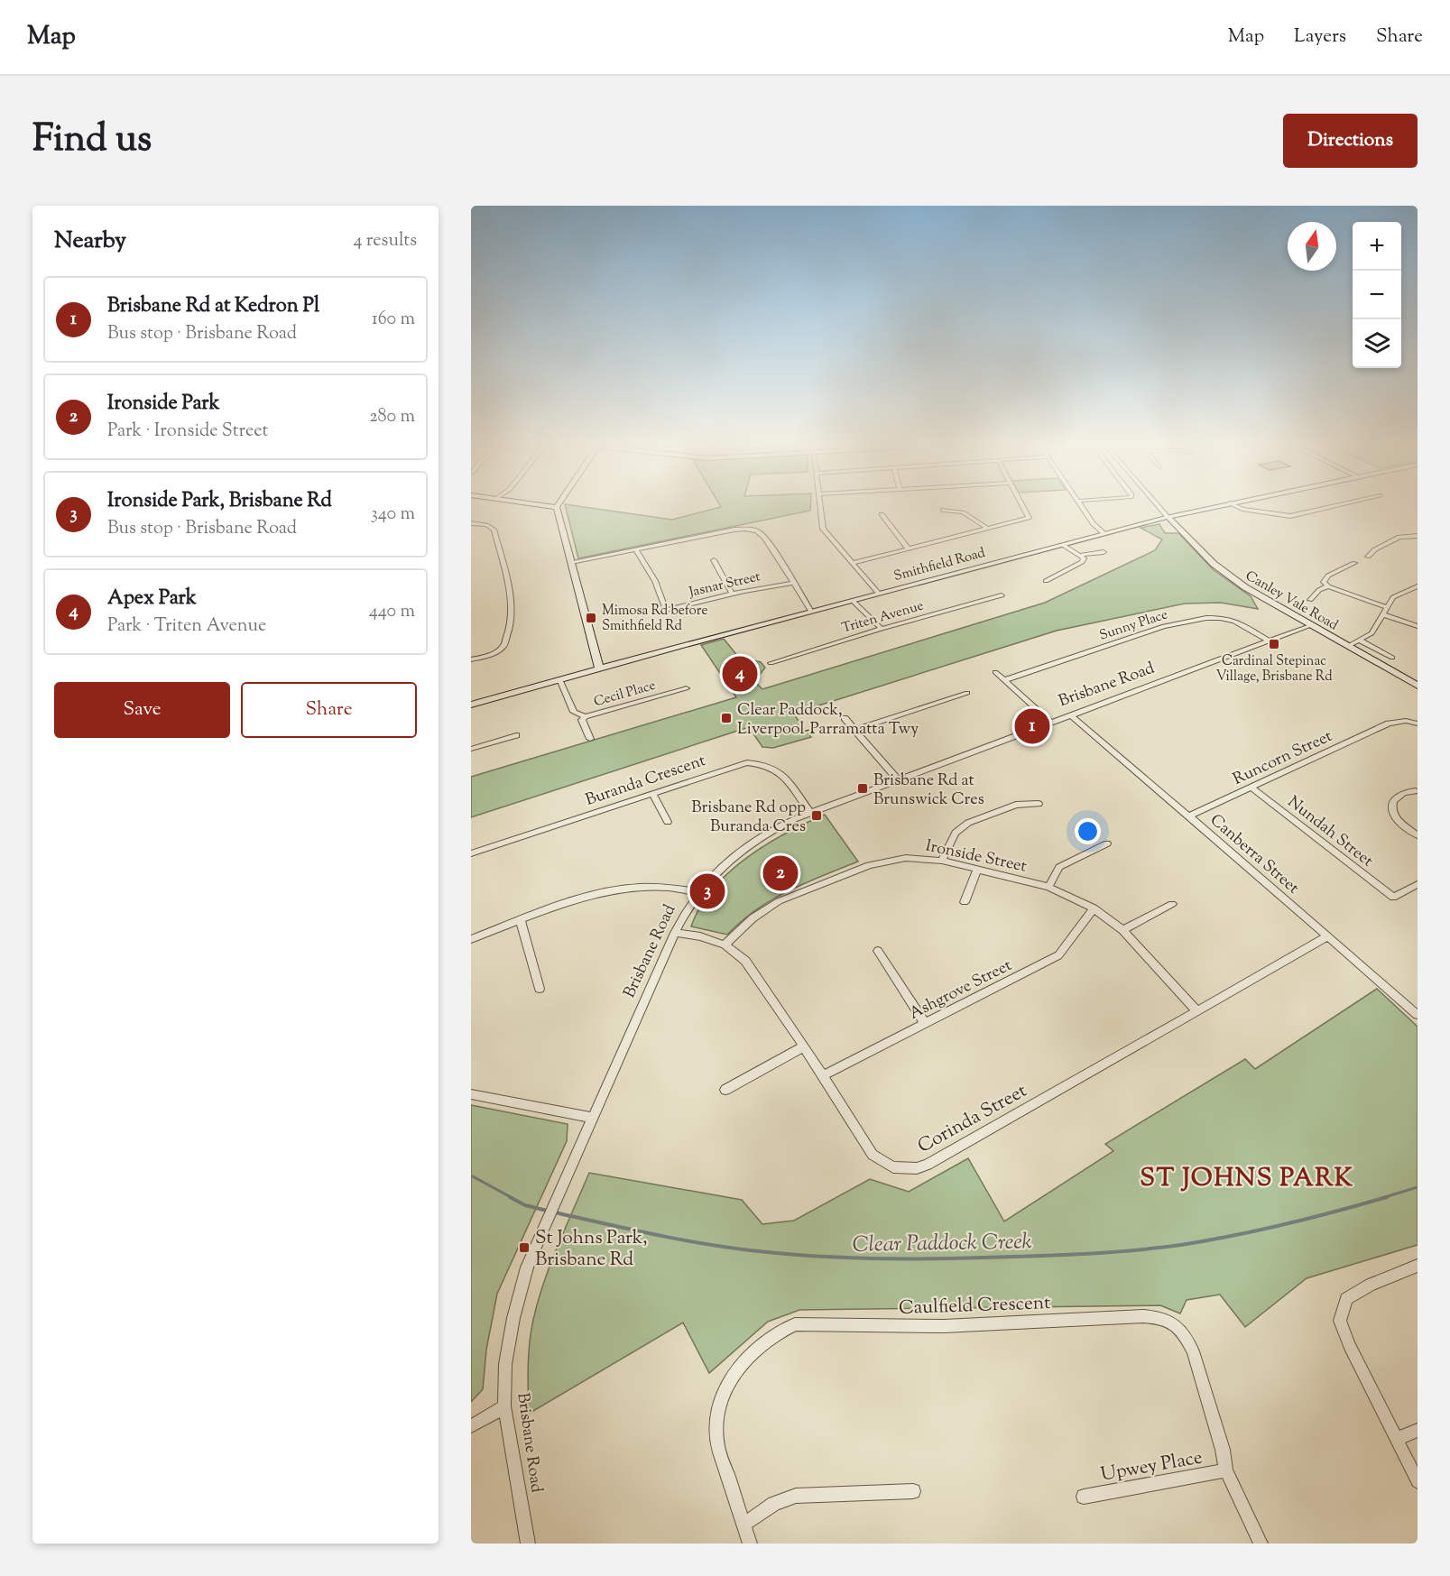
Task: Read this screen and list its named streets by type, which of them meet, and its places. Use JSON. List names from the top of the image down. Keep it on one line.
{"streets":{"main road":["Smithfield Road","Canley Vale Road"],"street":["Jasnar Street","Triten Avenue","Sunny Place","Brisbane Road","Cecil Place","Runcorn Street","Buranda Crescent","Nundah Street","Canberra Street","Ironside Street","Ashgrove Street","Corinda Street","Caulfield Crescent","Upwey Place"]},"crossings":[["Smithfield Road","Canley Vale Road"],["Smithfield Road","Cecil Place"],["Canley Vale Road","Brisbane Road"],["Sunny Place","Brisbane Road"],["Brisbane Road","Buranda Crescent"],["Brisbane Road","Canberra Street"],["Brisbane Road","Corinda Street"],["Runcorn Street","Nundah Street"],["Runcorn Street","Canberra Street"],["Canberra Street","Corinda Street"],["Ironside Street","Ashgrove Street"],["Ironside Street","Corinda Street"],["Ashgrove Street","Corinda Street"],["Caulfield Crescent","Upwey Place"]],"districts":["ST JOHNS PARK"],"water":["Clear Paddock Creek"],"places":{"transit":["Mimosa Rd before Smithfield Rd","Cardinal Stepinac Village, Brisbane Rd","Clear Paddock, Liverpool-Parramatta Twy","Brisbane Rd at Brunswick Cres","Brisbane Rd opp Buranda Cres","St Johns Park, Brisbane Rd"]},"north":"top","page":{"header":"Map","nav":["Map","Layers","Share"],"title":"Find us","buttons":["Directions",["Save","Share"]],"heading":["Nearby","4 results"],"map_buttons":["+","−"],"list":[{"mark":"1","name":"Brisbane Rd at Kedron Pl","note":"Bus stop · Brisbane Road","value":"160 m"},{"mark":"2","name":"Ironside Park","note":"Park · Ironside Street","value":"280 m"},{"mark":"3","name":"Ironside Park, Brisbane Rd","note":"Bus stop · Brisbane Road","value":"340 m"},{"mark":"4","name":"Apex Park","note":"Park · Triten Avenue","value":"440 m"}],"pins":["4","1","2","3"]}}
